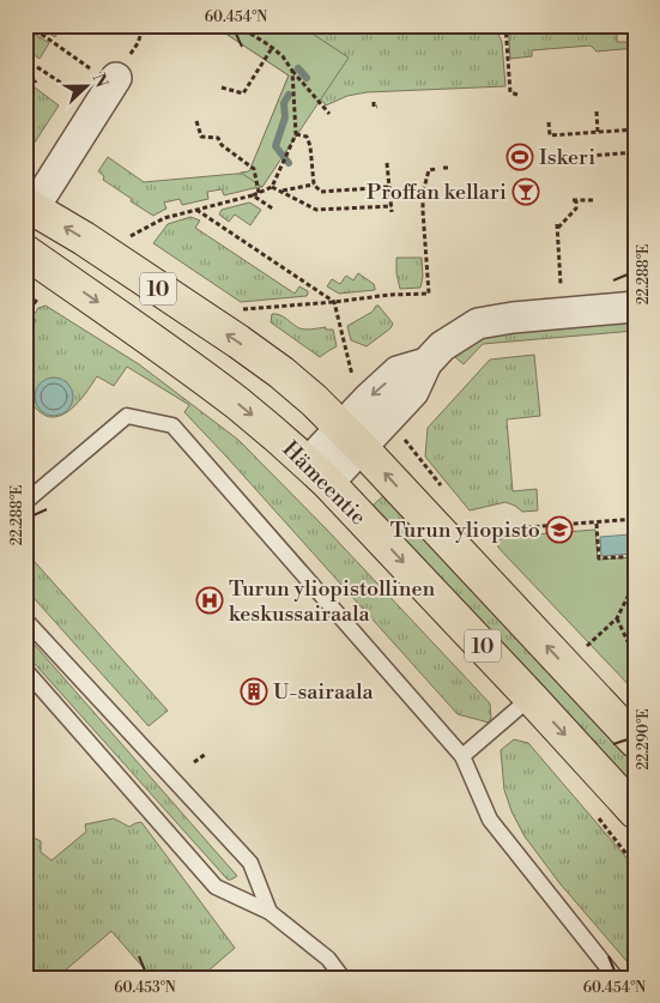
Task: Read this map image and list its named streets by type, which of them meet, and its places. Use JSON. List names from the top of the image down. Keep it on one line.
{"streets":{"highway":["10","Hämeentie"]},"places":{"sports":["Iskeri"],"bar":["Proffan kellari"],"school or university":["Turun yliopisto"],"hospital":["Turun yliopistollinen keskussairaala"],"building":["U-sairaala"]},"north":"right","coordinates":["60.454°N","22.288°E","22.290°E","60.453°N"]}
